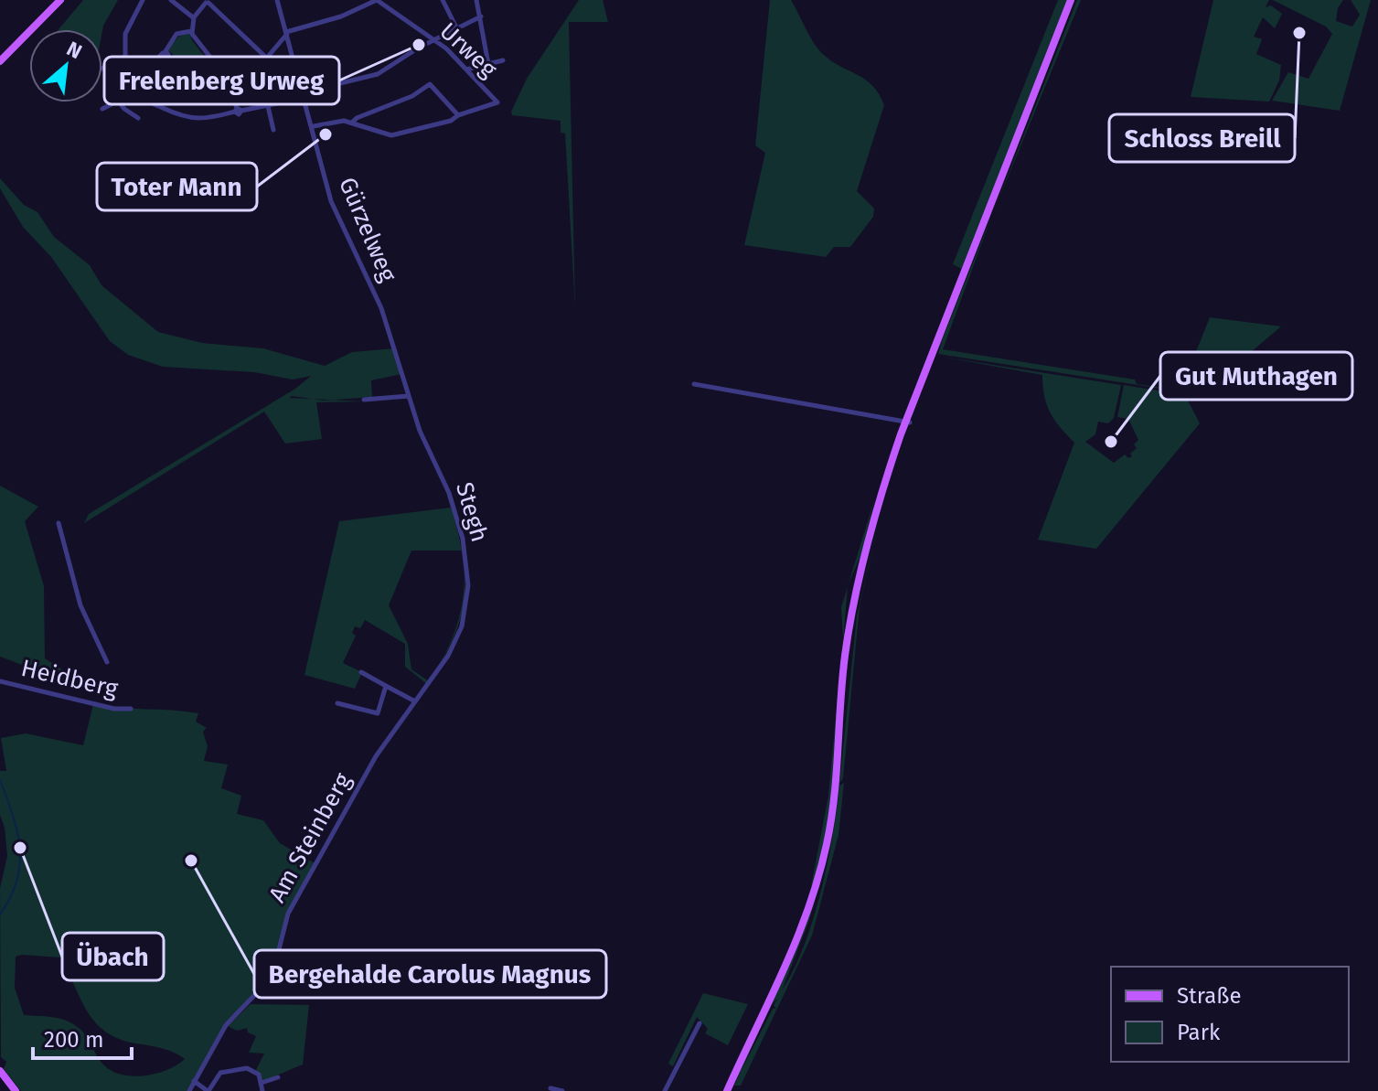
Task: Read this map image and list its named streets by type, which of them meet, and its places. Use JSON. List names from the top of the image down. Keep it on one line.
{"streets":{"street":["Urweg","Gürzelweg","Stegh","Heidberg","Am Steinberg"]},"crossings":[["Gürzelweg","Stegh"],["Stegh","Am Steinberg"]],"places":["Schloss Breill","Frelenberg Urweg","Toter Mann","Gut Muthagen","Übach","Bergehalde Carolus Magnus"],"legend":["Straße","Park"],"scale_bar":"200 m","north":"top right"}
